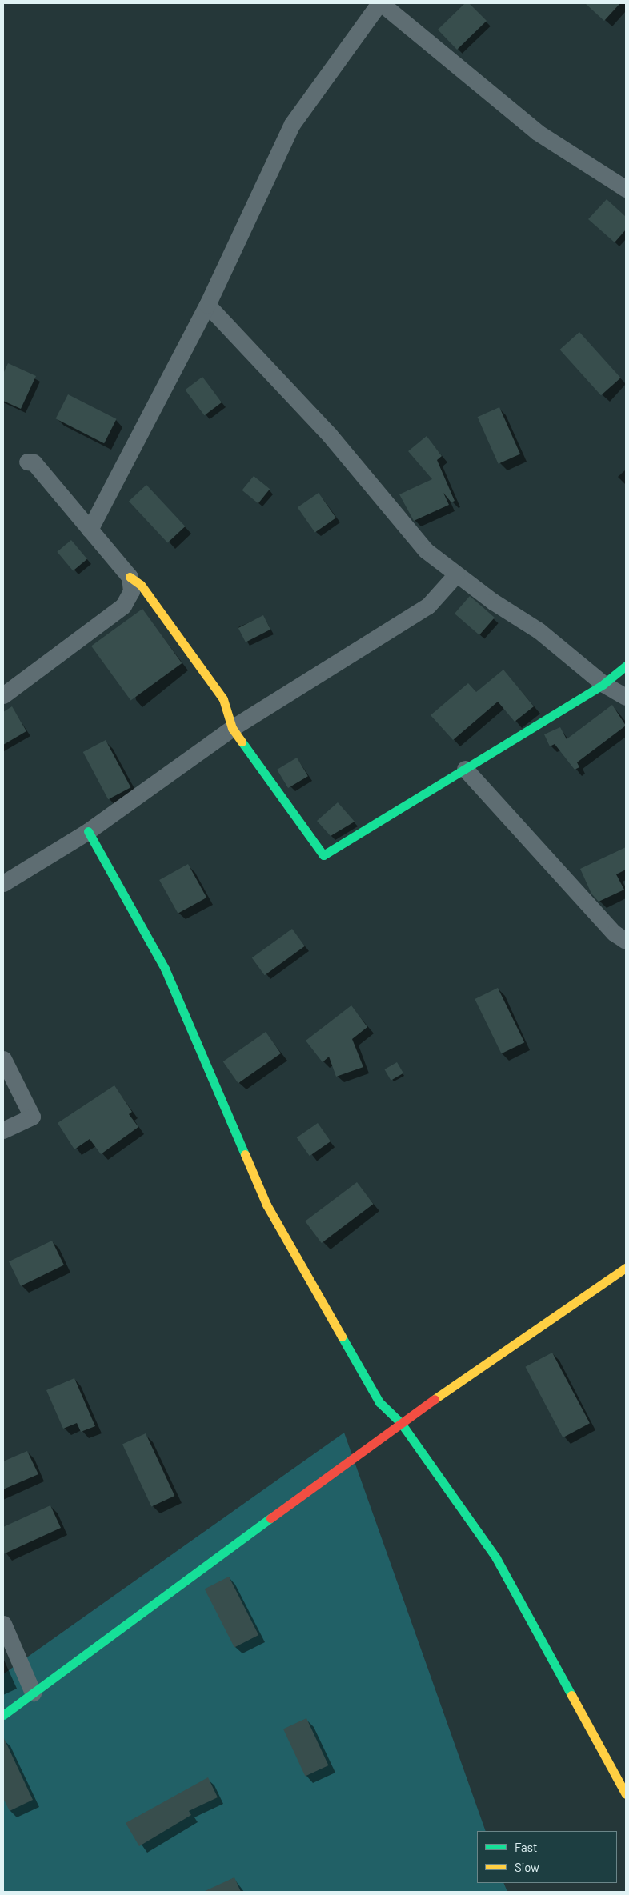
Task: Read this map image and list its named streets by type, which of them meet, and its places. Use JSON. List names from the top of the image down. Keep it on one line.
{"legend":["Fast","Slow"]}
